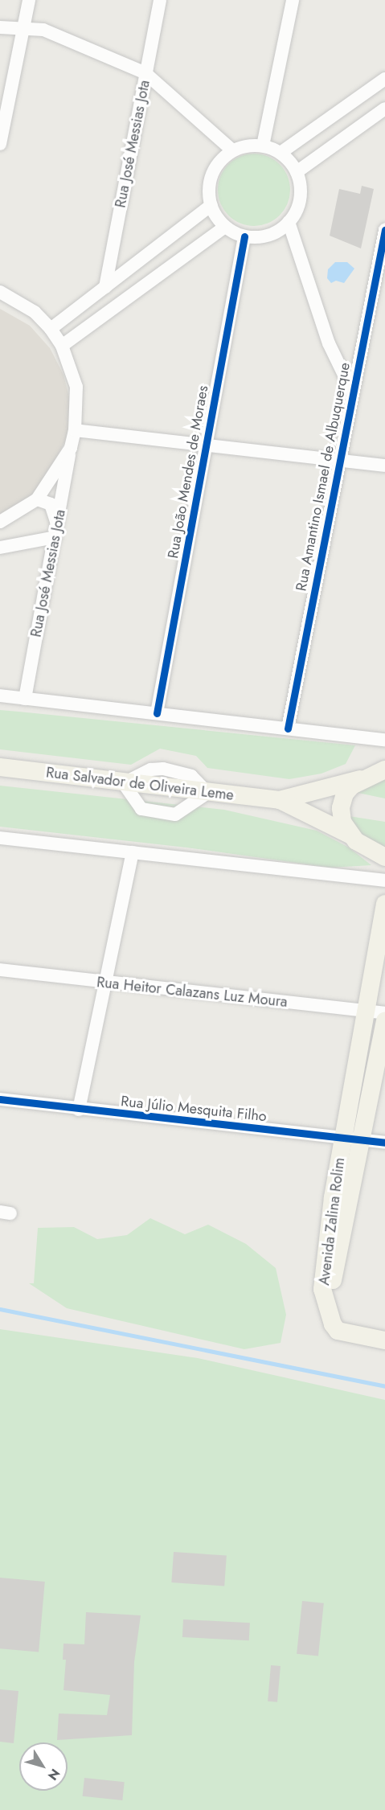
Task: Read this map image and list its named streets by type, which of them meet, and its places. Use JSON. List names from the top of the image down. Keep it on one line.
{"streets":{"main road":["Rua Salvador de Oliveira Leme","Avenida Zalina Rolim"],"street":["Rua José Messias Jota","Rua João Mendes de Moraes","Rua Amantino Ismael de Albuquerque","Rua Heitor Calazans Luz Moura","Rua Júlio Mesquita Filho"]},"crossings":[["Rua Heitor Calazans Luz Moura","Avenida Zalina Rolim"],["Rua Júlio Mesquita Filho","Avenida Zalina Rolim"]],"north":"bottom right"}
